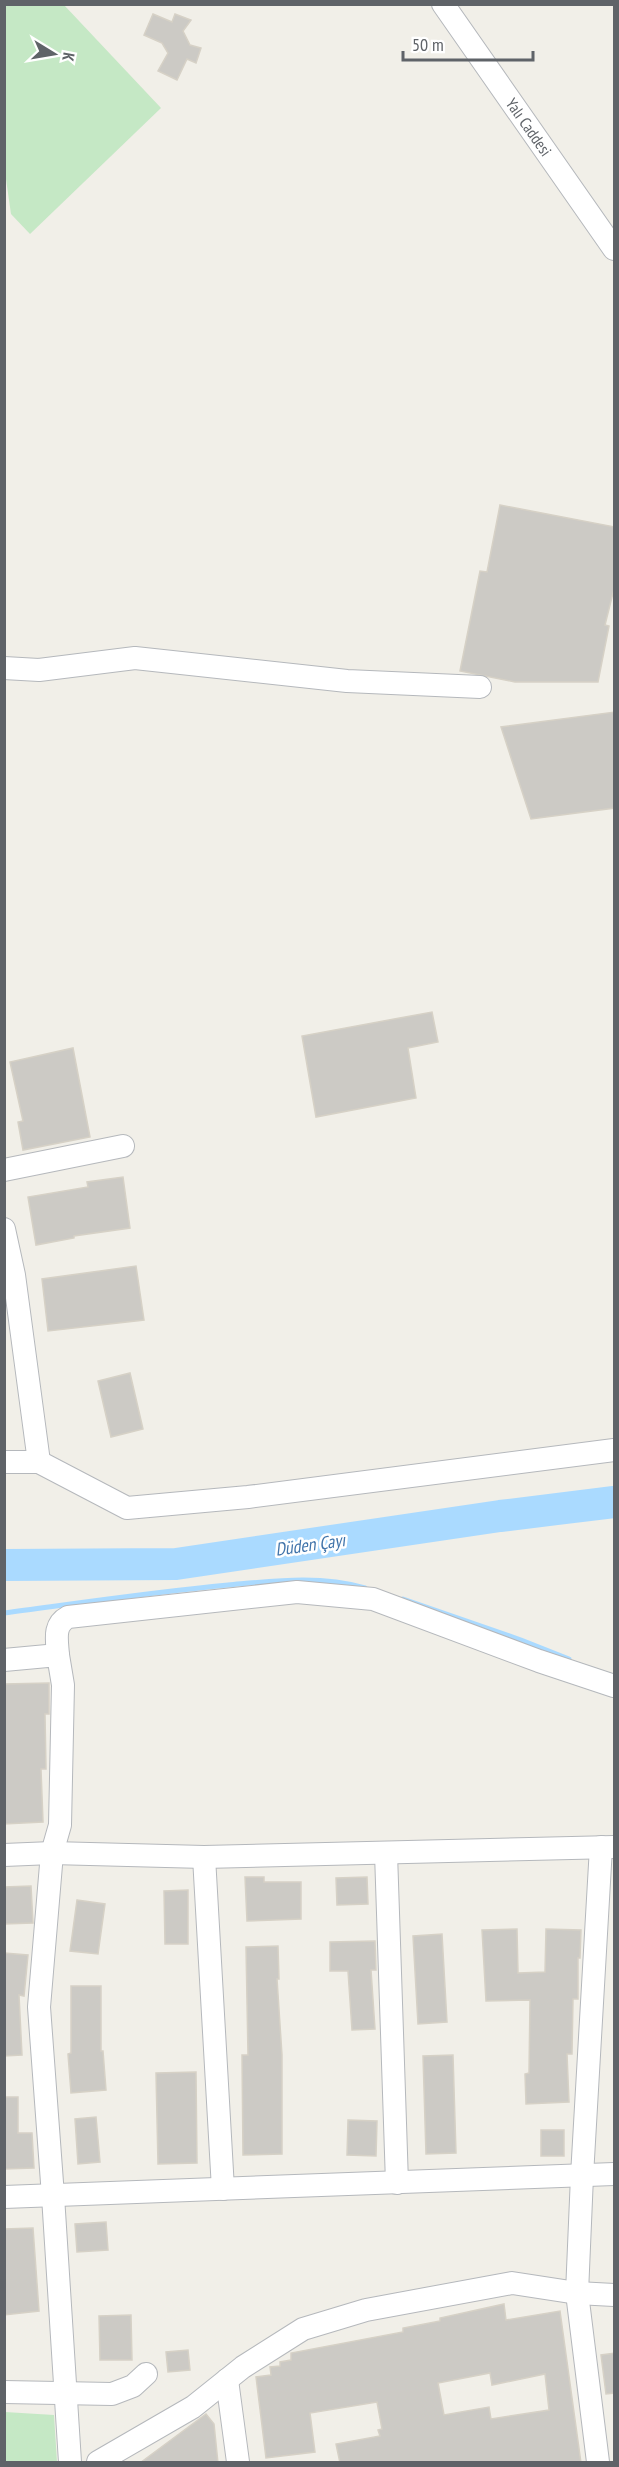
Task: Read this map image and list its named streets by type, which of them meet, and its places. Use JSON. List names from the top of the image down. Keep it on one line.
{"streets":{"street":["Yalı Caddesi"]},"water":["Düden Çayı"],"scale_bar":"50 m","north":"right"}
